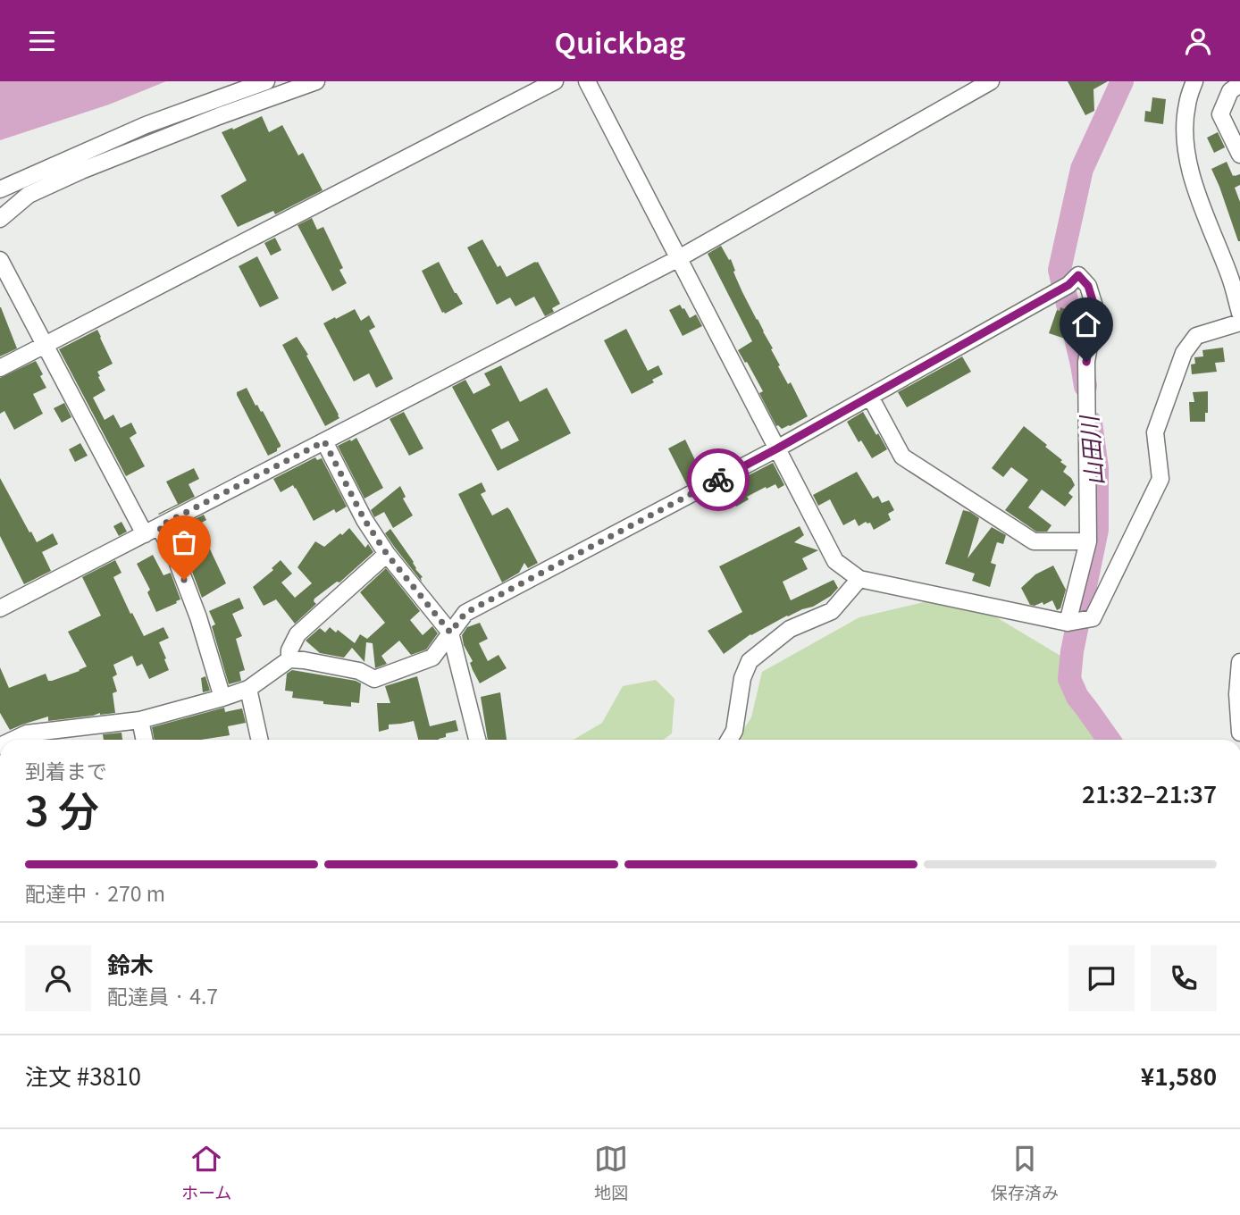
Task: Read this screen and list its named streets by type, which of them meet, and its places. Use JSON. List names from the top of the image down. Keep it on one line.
{"water":["山田川"],"page":{"header":"Quickbag","heading":["3 分","到着まで","21:32–21:37"],"panel":["鈴木","配達員 · 4.7","注文 #3810","¥1,580"],"bar":"配達中 · 270 m","tabs":["ホーム","地図","保存済み"]}}
